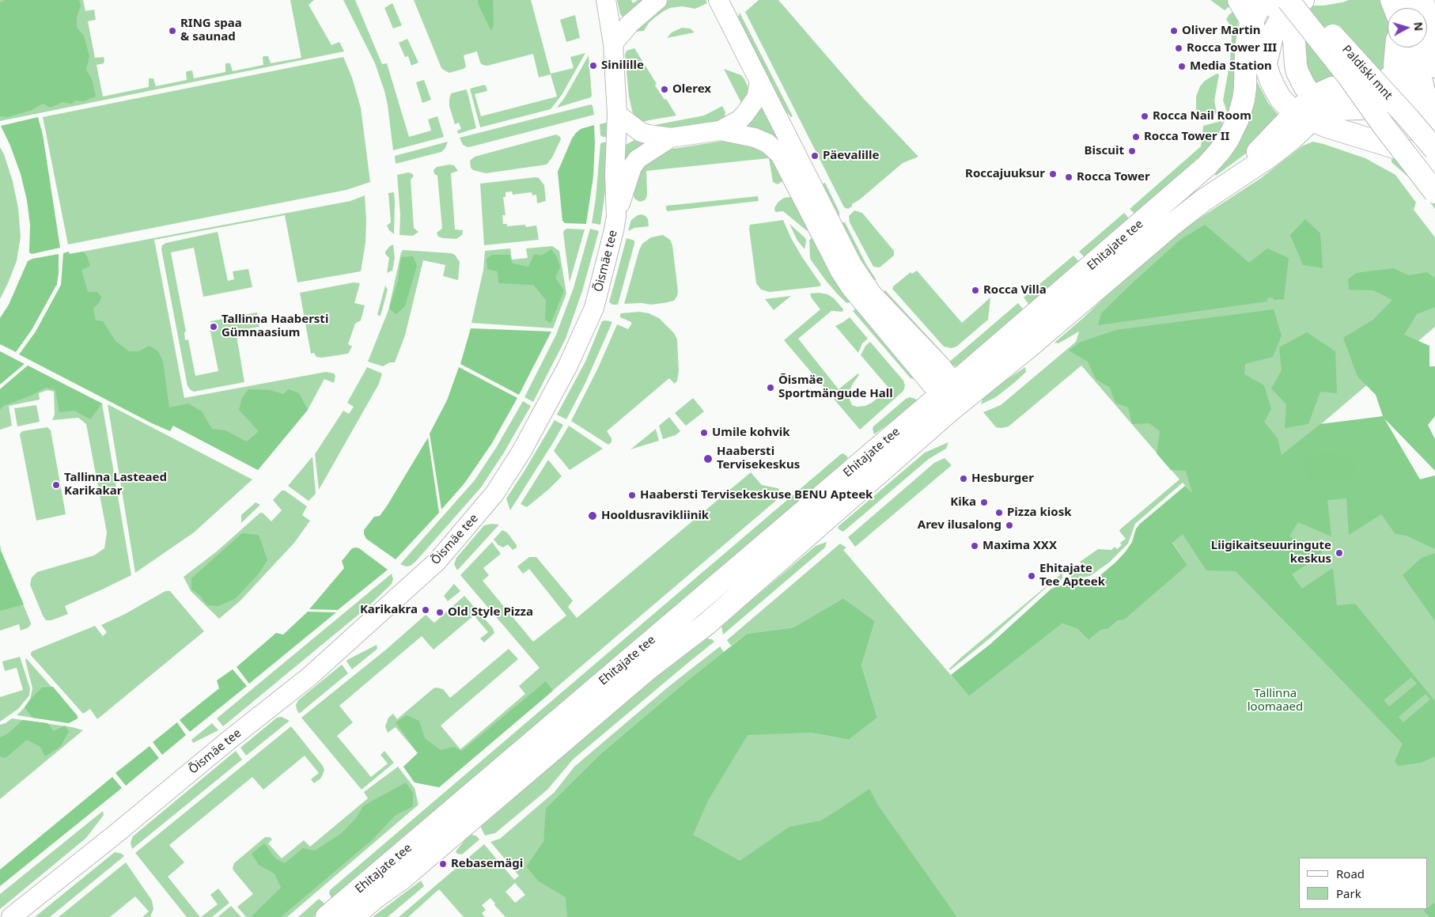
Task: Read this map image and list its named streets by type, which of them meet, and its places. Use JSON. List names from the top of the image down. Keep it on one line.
{"streets":{"main road":["Paldiski mnt","Ehitajate tee","Õismäe tee"]},"parks":["Tallinna loomaaed"],"places":["RING spaa & saunad","Oliver Martin","Rocca Tower III","Sinilille","Media Station","Olerex","Rocca Nail Room","Rocca Tower II","Biscuit","Päevalille","Roccajuuksur","Rocca Tower","Rocca Villa","Tallinna Haabersti Gümnaasium","Õismäe Sportmängude Hall","Umile kohvik","Haabersti Tervisekeskus","Hesburger","Tallinna Lasteaed Karikakar","Haabersti Tervisekeskuse BENU Apteek","Kika","Pizza kiosk","Hooldusravikliinik","Arev ilusalong","Maxima XXX","Liigikaitseuuringute keskus","Ehitajate Tee Apteek","Karikakra","Old Style Pizza","Rebasemägi"],"legend":["Road","Park"],"north":"right"}
